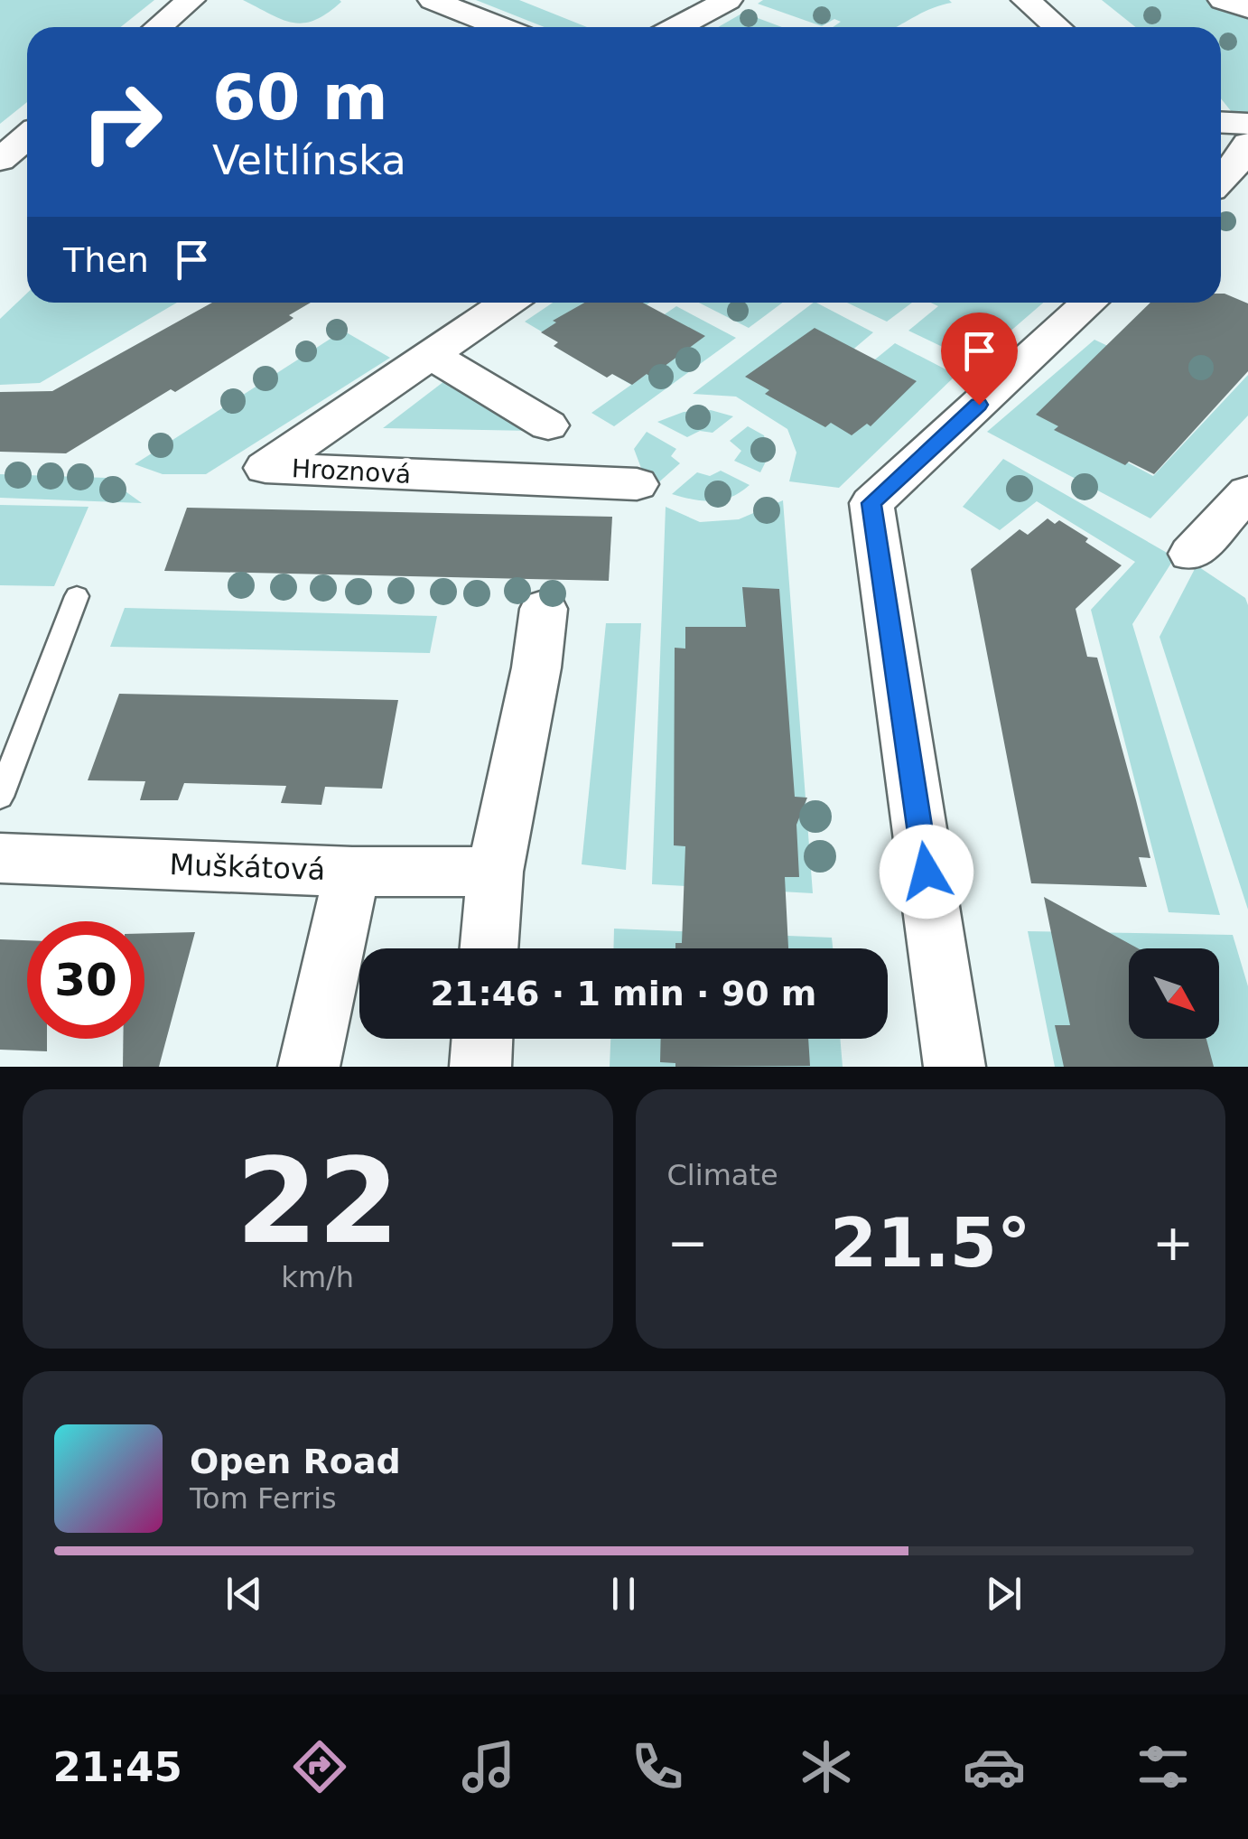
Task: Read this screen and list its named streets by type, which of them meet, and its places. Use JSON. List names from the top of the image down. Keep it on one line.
{"streets":{"street":["Hroznová","Muškátová"]},"north":"bottom right","page":{"turn":["60 m","Veltlínska"],"then":"Then","limit":"30","trip":"21:46 · 1 min · 90 m","tile":[["22","km/h"],"Climate"],"heat":["−","21.5°","+"],"song":["Open Road","Tom Ferris"],"tabs":"21:45"}}
